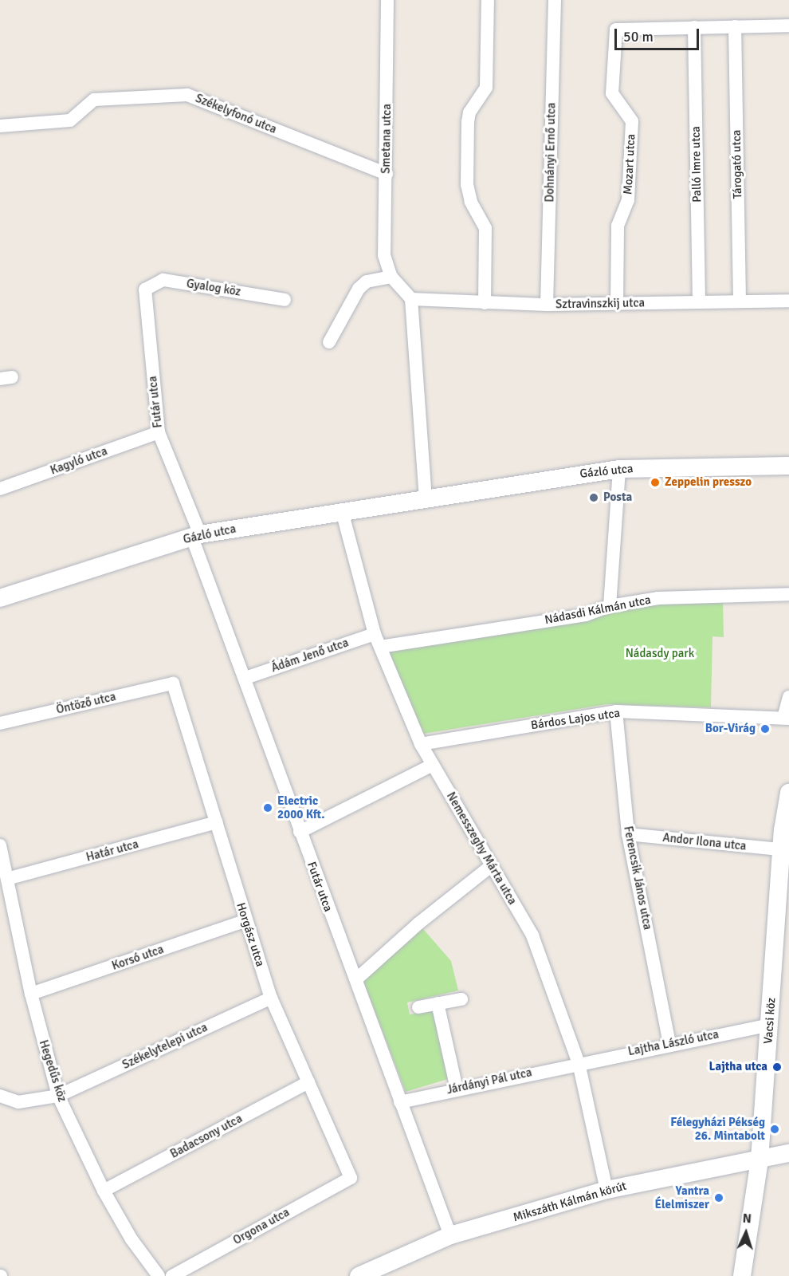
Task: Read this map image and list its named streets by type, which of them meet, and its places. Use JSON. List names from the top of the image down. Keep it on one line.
{"streets":{"street":["Székelyfonó utca","Smetana utca","Dohnányi Ernő utca","Mozart utca","Palló Imre utca","Tárogató utca","Gyalog köz","Sztravinszkij utca","Futár utca","Kagyló utca","Gázló utca","Nádasdi Kálmán utca","Ádám Jenő utca","Öntöző utca","Bárdos Lajos utca","Andor Ilona utca","Nemesszeghy Márta utca","Határ utca","Ferencsik János utca","Horgász utca","Korsó utca","Vacsi köz","Lajtha László utca","Székelytelepi utca","Hegedűs köz","Járdányi Pál utca","Badacsony utca","Mikszáth Kálmán körút","Orgona utca"]},"crossings":[["Székelyfonó utca","Smetana utca"],["Smetana utca","Sztravinszkij utca"],["Dohnányi Ernő utca","Sztravinszkij utca"],["Mozart utca","Palló Imre utca"],["Mozart utca","Tárogató utca"],["Mozart utca","Sztravinszkij utca"],["Palló Imre utca","Sztravinszkij utca"],["Tárogató utca","Sztravinszkij utca"],["Gyalog köz","Futár utca"],["Futár utca","Kagyló utca"],["Futár utca","Gázló utca"],["Futár utca","Ádám Jenő utca"],["Futár utca","Járdányi Pál utca"],["Futár utca","Mikszáth Kálmán körút"],["Gázló utca","Nemesszeghy Márta utca"],["Nádasdi Kálmán utca","Nemesszeghy Márta utca"],["Ádám Jenő utca","Nemesszeghy Márta utca"],["Öntöző utca","Horgász utca"],["Bárdos Lajos utca","Nemesszeghy Márta utca"],["Bárdos Lajos utca","Ferencsik János utca"],["Andor Ilona utca","Ferencsik János utca"],["Andor Ilona utca","Vacsi köz"],["Nemesszeghy Márta utca","Lajtha László utca"],["Nemesszeghy Márta utca","Járdányi Pál utca"],["Nemesszeghy Márta utca","Mikszáth Kálmán körút"],["Határ utca","Horgász utca"],["Határ utca","Hegedűs köz"],["Ferencsik János utca","Lajtha László utca"],["Horgász utca","Korsó utca"],["Horgász utca","Székelytelepi utca"],["Horgász utca","Badacsony utca"],["Horgász utca","Orgona utca"],["Korsó utca","Hegedűs köz"],["Vacsi köz","Lajtha László utca"],["Vacsi köz","Mikszáth Kálmán körút"],["Lajtha László utca","Járdányi Pál utca"],["Székelytelepi utca","Hegedűs köz"],["Hegedűs köz","Badacsony utca"]],"parks":["Nádasdy park"],"places":["Zeppelin presszo","Posta","Bor-Virág","Electric 2000 Kft.","Lajtha utca","Félegyházi Pékség 26. Mintabolt","Yantra Élelmiszer"],"scale_bar":"50 m","north":"top"}
